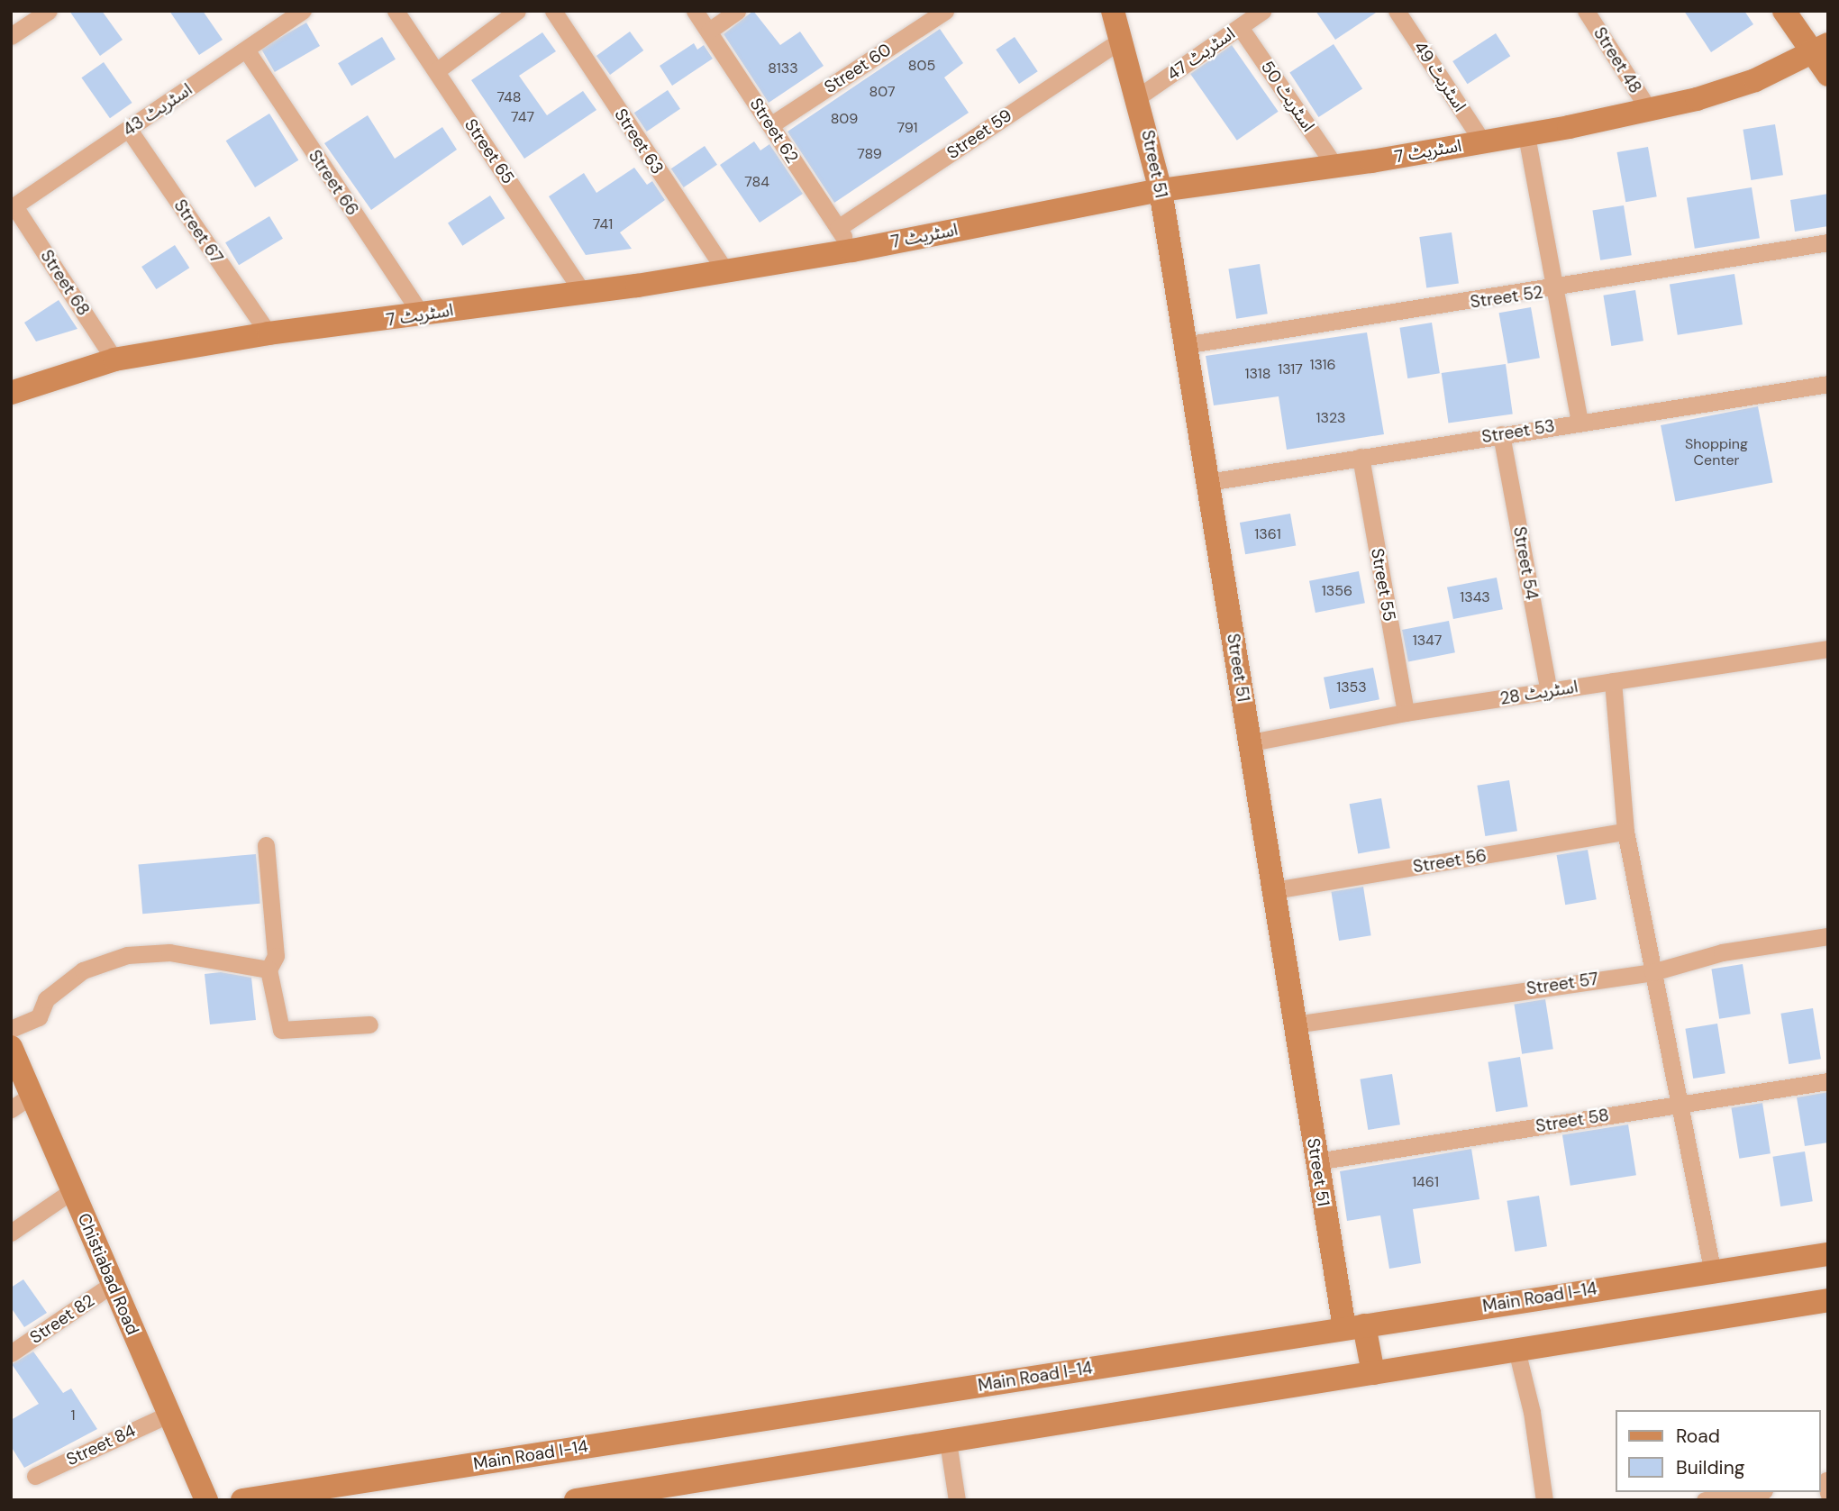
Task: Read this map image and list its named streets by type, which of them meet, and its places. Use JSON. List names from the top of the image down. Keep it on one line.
{"streets":{"main road":["اسٹریٹ 7","Street 51","Chistiabad Road","Main Road I-14"],"street":["اسٹریٹ 47","Street 48","Street 60","اسٹریٹ 49","اسٹریٹ 50","اسٹریٹ 43","Street 62","Street 59","Street 63","Street 65","Street 66","Street 67","Street 68","Street 52","Street 53","Street 54","Street 55","اسٹریٹ 28","Street 56","Street 57","Street 58","Street 82","Street 84"]},"crossings":[["اسٹریٹ 47","اسٹریٹ 50"],["اسٹریٹ 47","Street 51"],["Street 48","اسٹریٹ 7"],["Street 60","Street 62"],["اسٹریٹ 49","اسٹریٹ 7"],["اسٹریٹ 50","اسٹریٹ 7"],["اسٹریٹ 43","Street 66"],["اسٹریٹ 43","Street 67"],["اسٹریٹ 43","Street 68"],["Street 62","Street 59"],["Street 62","اسٹریٹ 7"],["Street 59","Street 51"],["Street 63","اسٹریٹ 7"],["Street 65","اسٹریٹ 7"],["اسٹریٹ 7","Street 51"],["اسٹریٹ 7","Street 66"],["اسٹریٹ 7","Street 67"],["اسٹریٹ 7","Street 68"],["Street 51","Street 52"],["Street 51","Street 53"],["Street 51","اسٹریٹ 28"],["Street 51","Street 56"],["Street 51","Street 57"],["Street 51","Street 58"],["Street 51","Main Road I-14"],["Street 53","Street 54"],["Street 53","Street 55"],["Street 54","اسٹریٹ 28"],["Street 55","اسٹریٹ 28"],["Chistiabad Road","Street 82"],["Chistiabad Road","Street 84"]],"house_numbers":["805","8133","807","748","747","809","791","789","784","741","1316","1317","1318","1323","Shopping Center","1361","1356","1343","1347","1353","1461","1"],"legend":["Road","Building"]}
